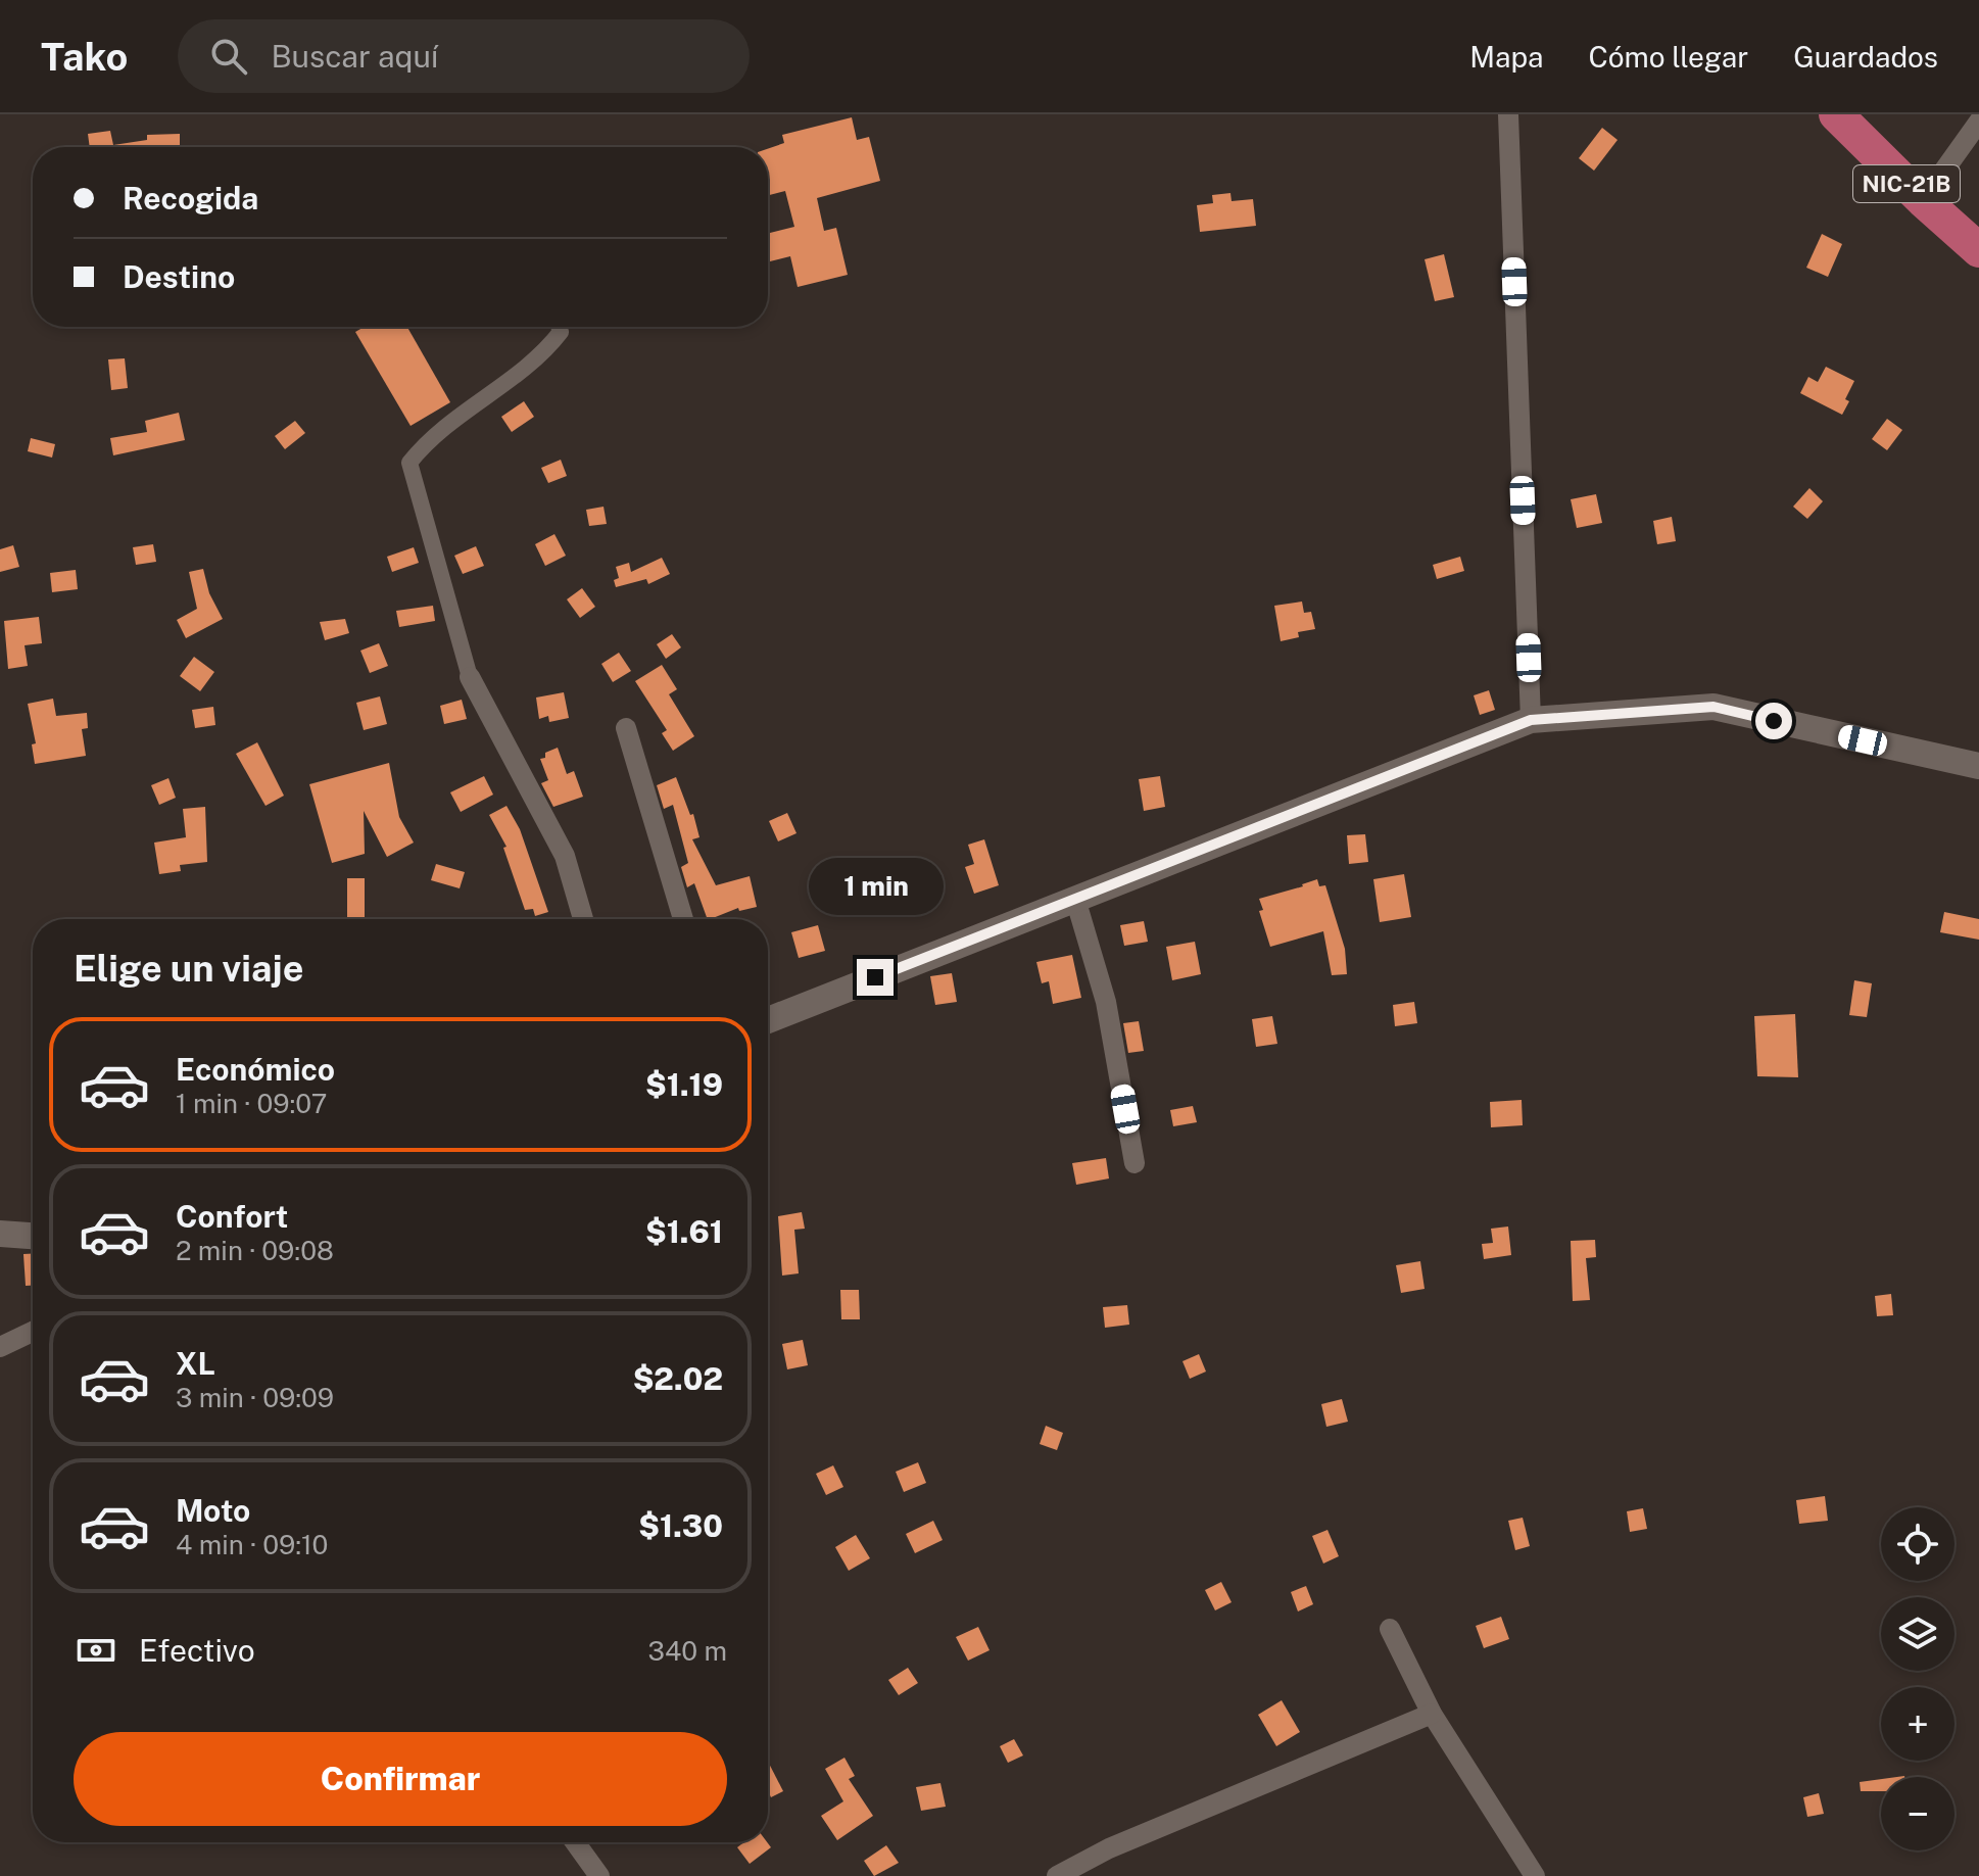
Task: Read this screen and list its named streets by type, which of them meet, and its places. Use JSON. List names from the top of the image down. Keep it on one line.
{"streets":{"highway":["NIC-21B"]},"page":{"header":"Tako","search":"Buscar aquí","nav":["Mapa","Cómo llegar","Guardados"],"banner":["Recogida","Destino"],"bubble":"1 min","heading":"Elige un viaje","list":[{"name":"Económico","note":"1 min · 09:07","value":"$1.19"},{"name":"Confort","note":"2 min · 09:08","value":"$1.61"},{"name":"XL","note":"3 min · 09:09","value":"$2.02"},{"name":"Moto","note":"4 min · 09:10","value":"$1.30"}],"map_buttons":["+","−"],"pay":["Efectivo","340 m"],"buttons":"Confirmar"}}
